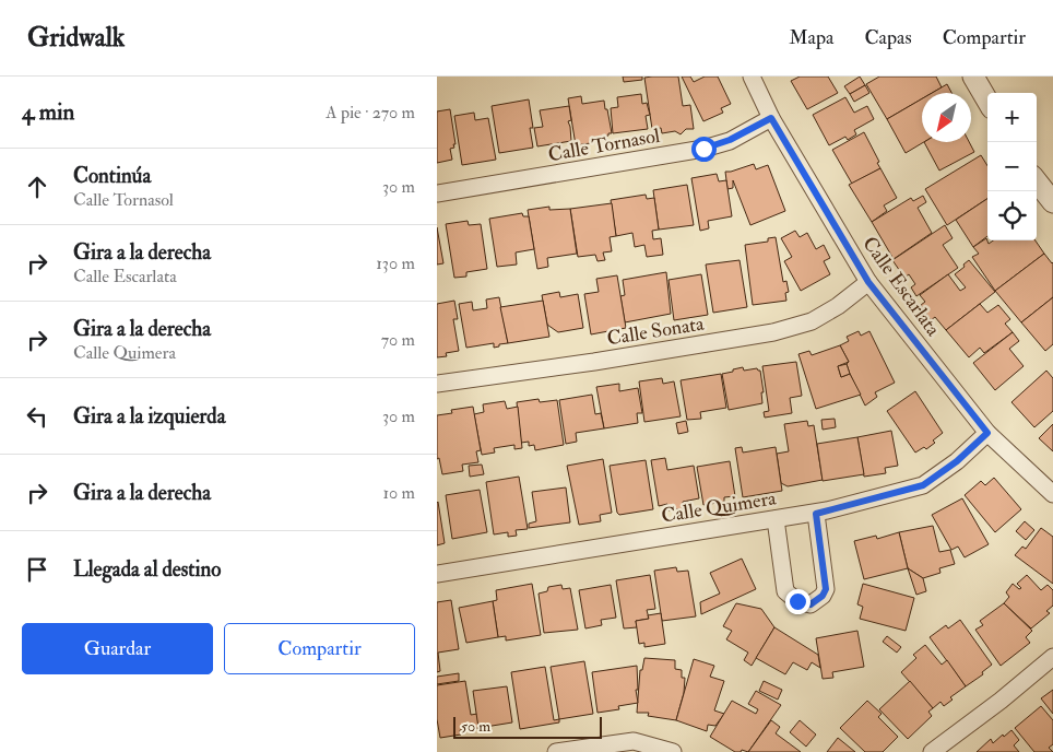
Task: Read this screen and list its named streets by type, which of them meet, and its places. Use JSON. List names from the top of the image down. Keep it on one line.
{"streets":{"street":["Calle Tornasol","Calle Escarlata","Calle Sonata","Calle Quimera"]},"crossings":[["Calle Tornasol","Calle Escarlata"],["Calle Escarlata","Calle Sonata"],["Calle Escarlata","Calle Quimera"]],"scale_bar":"50 m","north":"bottom left","page":{"header":"Gridwalk","nav":["Mapa","Capas","Compartir"],"heading":["4 min","A pie · 270 m"],"map_buttons":["+","−"],"list":[["Continúa","Calle Tornasol","30 m"],["Gira a la derecha","Calle Escarlata","130 m"],["Gira a la derecha","Calle Quimera","70 m"],["Gira a la izquierda","30 m"],["Gira a la derecha","10 m"],"Llegada al destino"],"buttons":["Guardar","Compartir"],"scale":"50 m"}}
